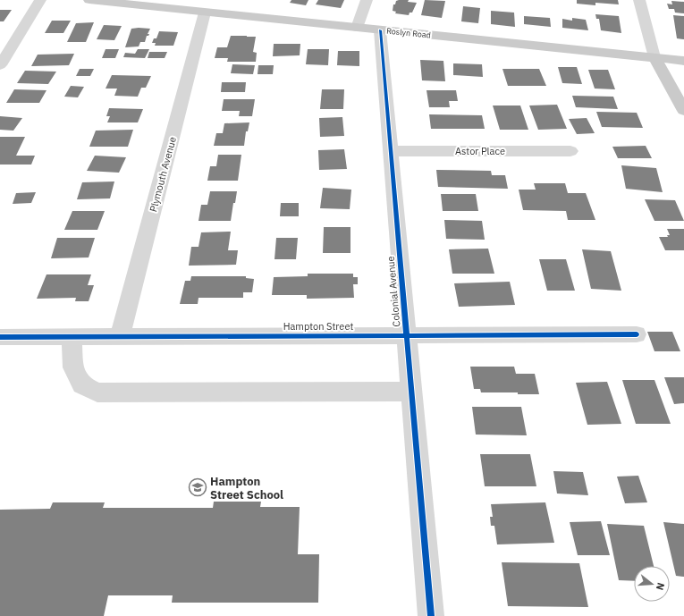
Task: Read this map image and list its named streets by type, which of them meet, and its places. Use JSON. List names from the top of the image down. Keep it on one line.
{"streets":{"main road":["Roslyn Road"],"street":["Astor Place","Plymouth Avenue","Colonial Avenue","Hampton Street"]},"crossings":[["Roslyn Road","Plymouth Avenue"],["Roslyn Road","Colonial Avenue"],["Astor Place","Colonial Avenue"],["Plymouth Avenue","Hampton Street"],["Colonial Avenue","Hampton Street"]],"places":{"school or university":["Hampton Street School"]},"north":"right"}
